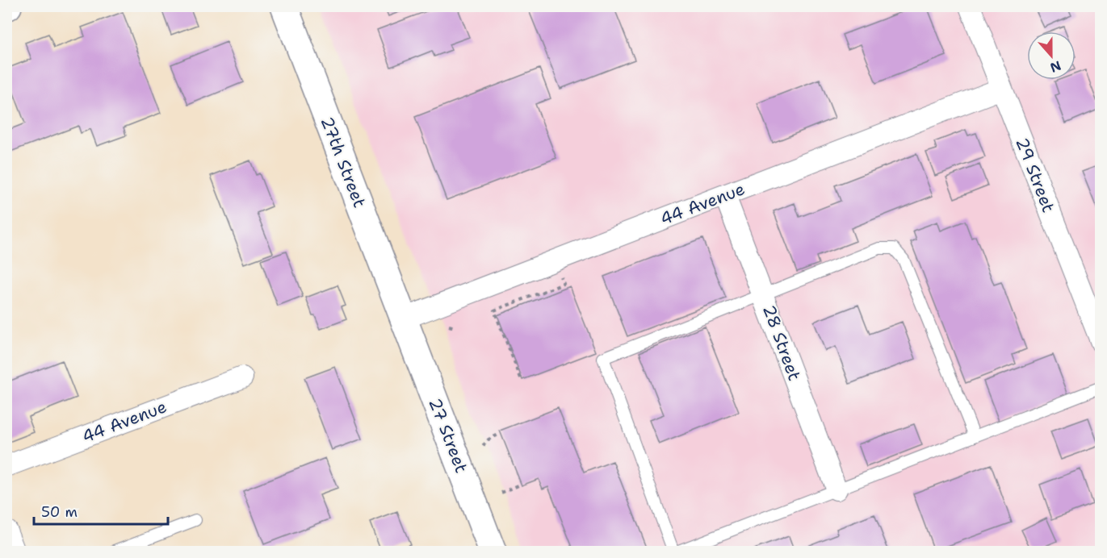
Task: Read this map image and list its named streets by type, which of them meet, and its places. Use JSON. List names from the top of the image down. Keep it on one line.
{"streets":{"main road":["27th Street","27 Street"],"street":["29 Street","44 Avenue","28 Street"]},"crossings":[["27th Street","44 Avenue"],["27th Street","27 Street"],["29 Street","44 Avenue"],["44 Avenue","28 Street"],["44 Avenue","27 Street"]],"scale_bar":"50 m","north":"bottom"}
